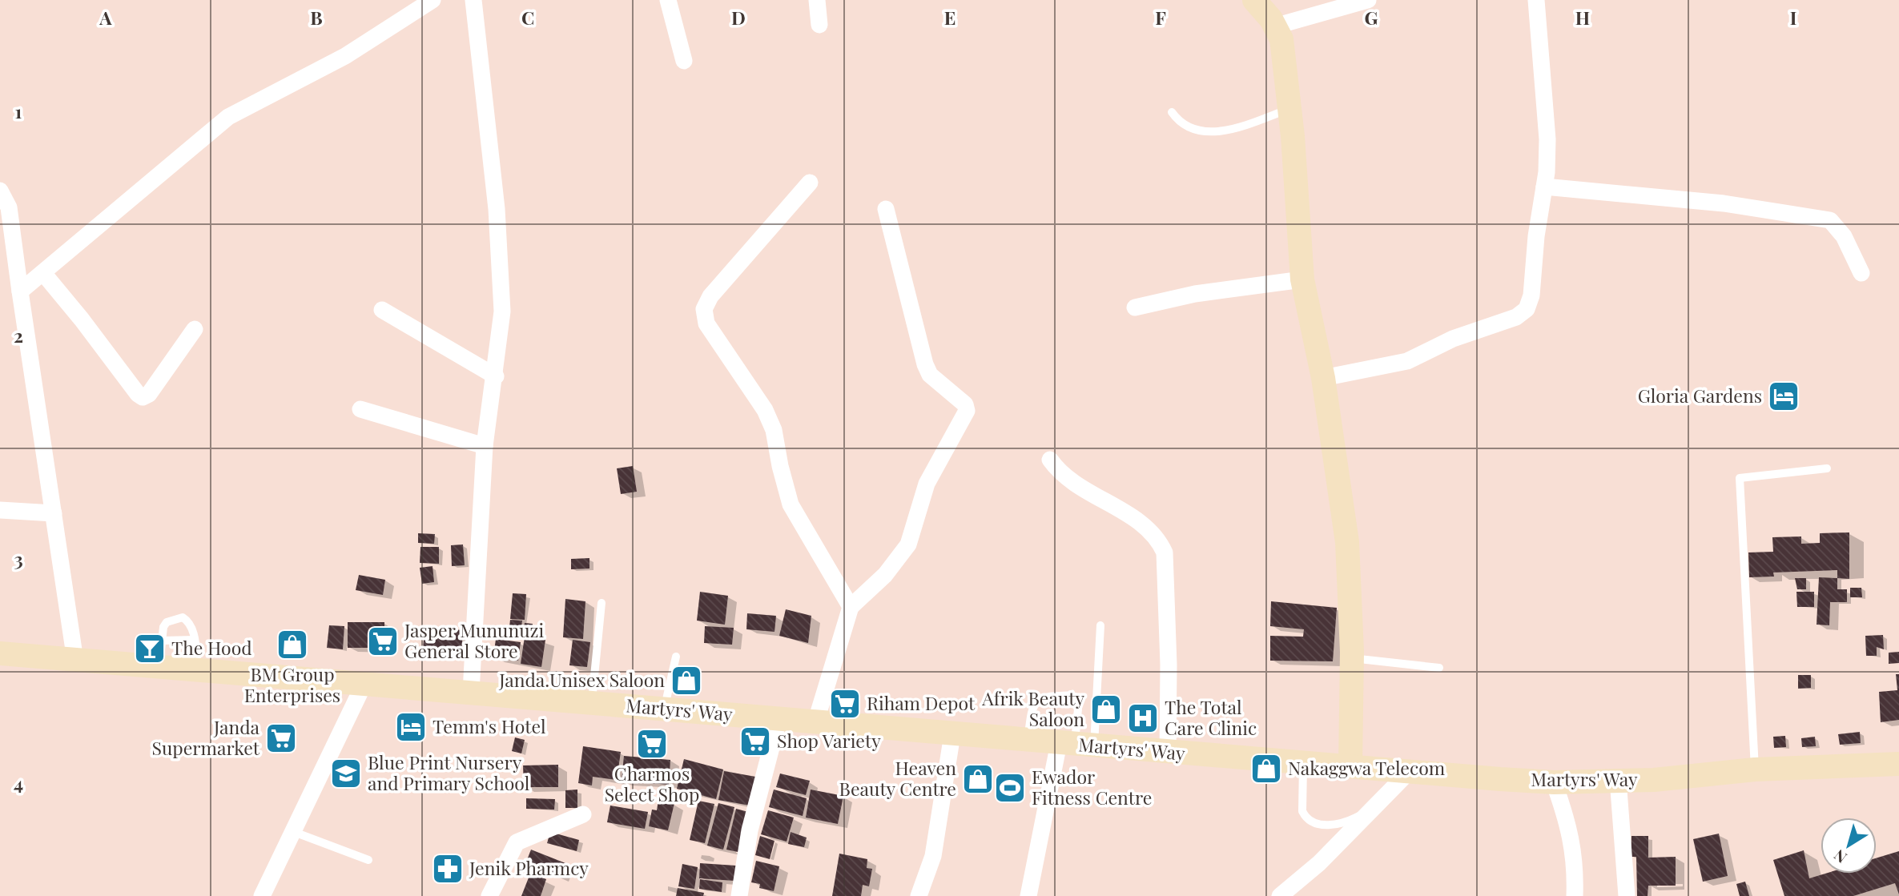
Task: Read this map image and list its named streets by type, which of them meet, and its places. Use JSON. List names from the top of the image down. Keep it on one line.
{"streets":{"main road":["Martyrs' Way"]},"places":{"hotel":["Gloria Gardens","Temm's Hotel"],"supermarket":["Jasper Mununuzi General Store","Riham Depot","Janda Supermarket","Shop Variety","Charmos Select Shop"],"shop":["BM Group Enterprises","Janda.Unisex Saloon","Afrik Beauty Saloon","Nakaggwa Telecom","Heaven Beauty Centre"],"bar":["The Hood"],"hospital":["The Total Care Clinic"],"school or university":["Blue Print Nursery and Primary School"],"sports":["Ewador Fitness Centre"],"pharmacy":["Jenik Pharmcy"]},"north":"bottom left","grid":{"columns":["A","B","C","D","E","F","G","H","I"],"rows":["1","2","3","4"]}}
